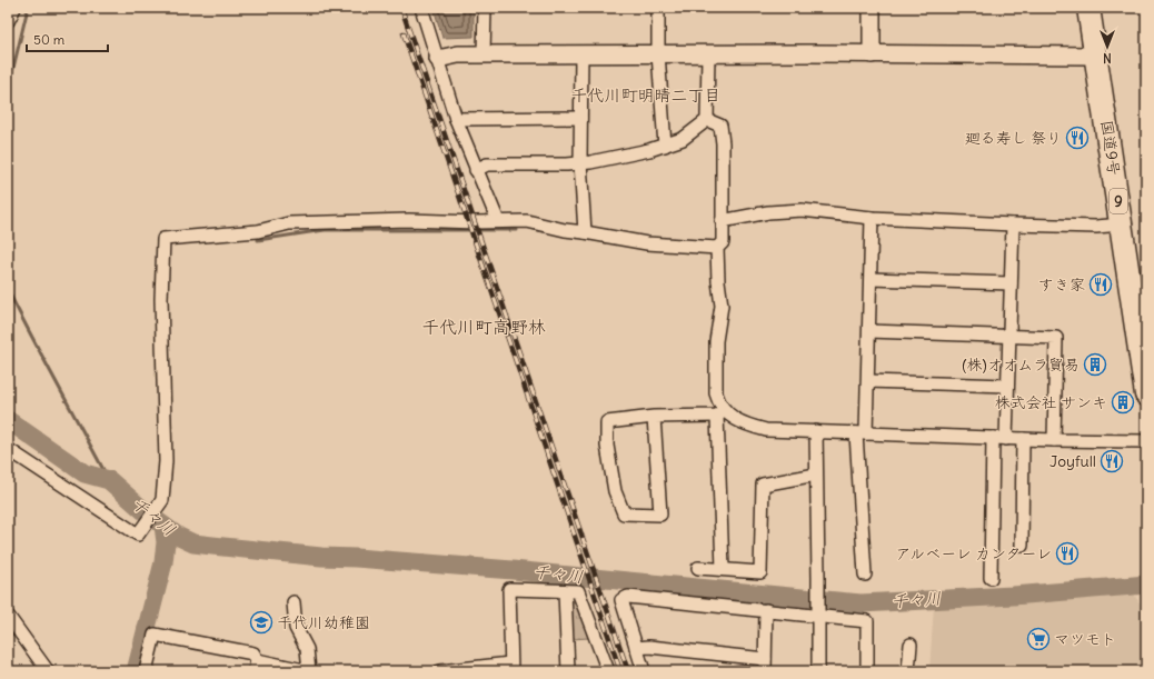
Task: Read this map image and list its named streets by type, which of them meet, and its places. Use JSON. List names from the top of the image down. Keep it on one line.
{"streets":{"highway":["国道9号","9"]},"districts":["千代川町明晴二丁目","千代川町高野林"],"water":["千々川"],"places":{"restaurant":["廻る寿し 祭り","すき家","Joyfull","アルベーレ カンターレ"],"building":["(株)オオムラ貿易","株式会社 サンキ"],"school or university":["千代川幼稚園"],"supermarket":["マツモト"]},"scale_bar":"50 m","north":"bottom"}
